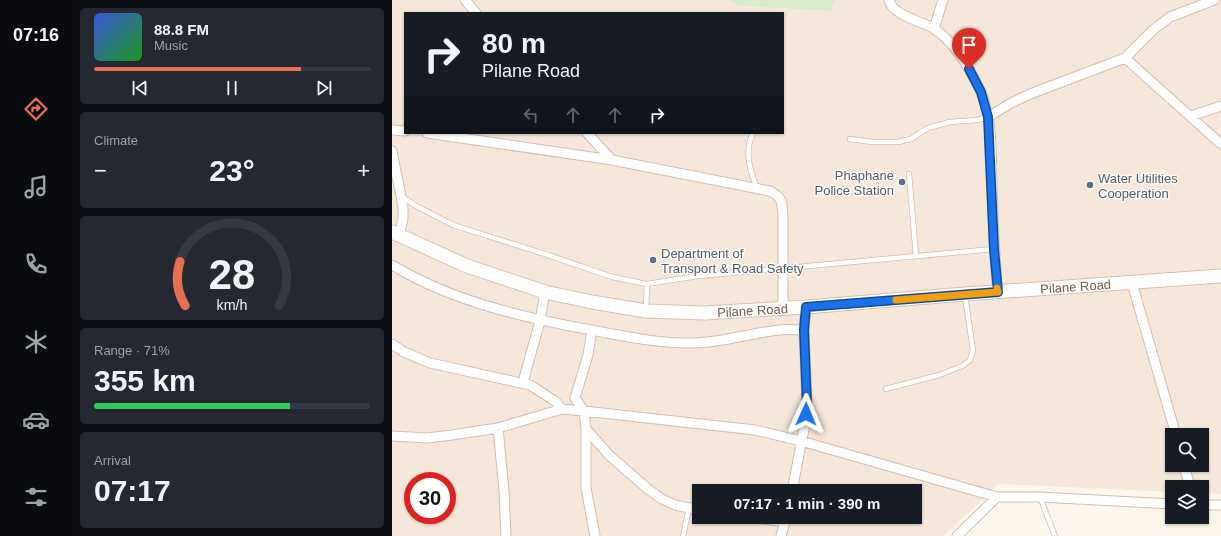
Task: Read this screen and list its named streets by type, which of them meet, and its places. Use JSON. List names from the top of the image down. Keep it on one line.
{"streets":{"main road":["Pilane Road"]},"places":["Phaphane Police Station","Water Utilities Cooperation","Department of Transport & Road Safety"],"page":{"tabs":"07:16","turn":["80 m","Pilane Road"],"song":["88.8 FM","Music"],"tile":["Climate",["Range · 71%","355 km"],["Arrival","07:17"]],"heat":["−","23°","+"],"limit":"30","trip":"07:17 · 1 min · 390 m","gauge":["28","km/h"]}}
